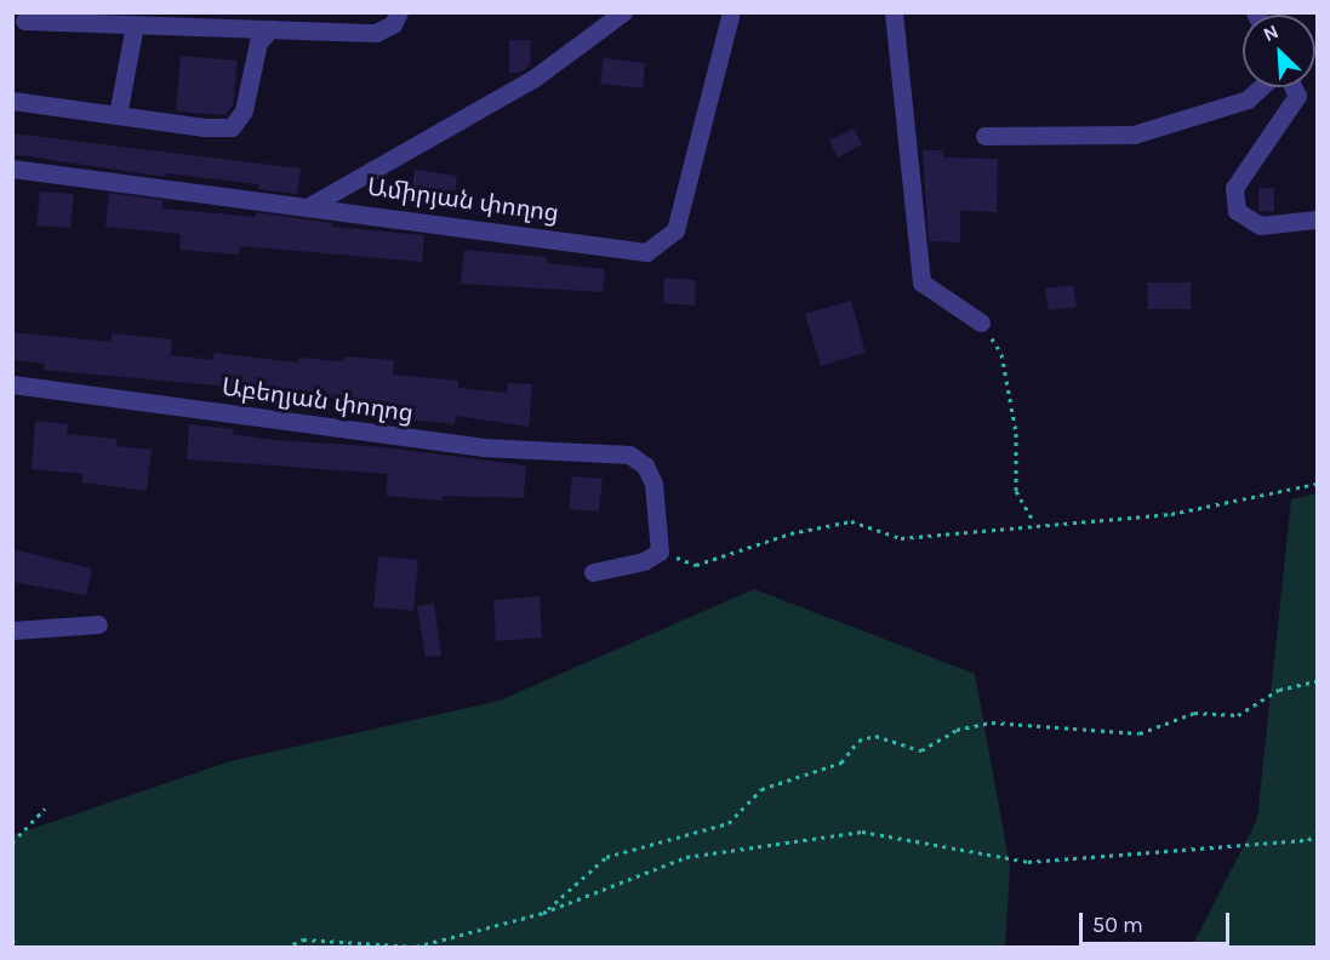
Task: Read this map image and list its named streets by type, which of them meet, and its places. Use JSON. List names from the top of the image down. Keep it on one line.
{"streets":{"street":["Ամիրյան փողոց","Աբեղյան փողոց"]},"scale_bar":"50 m","north":"top left"}
